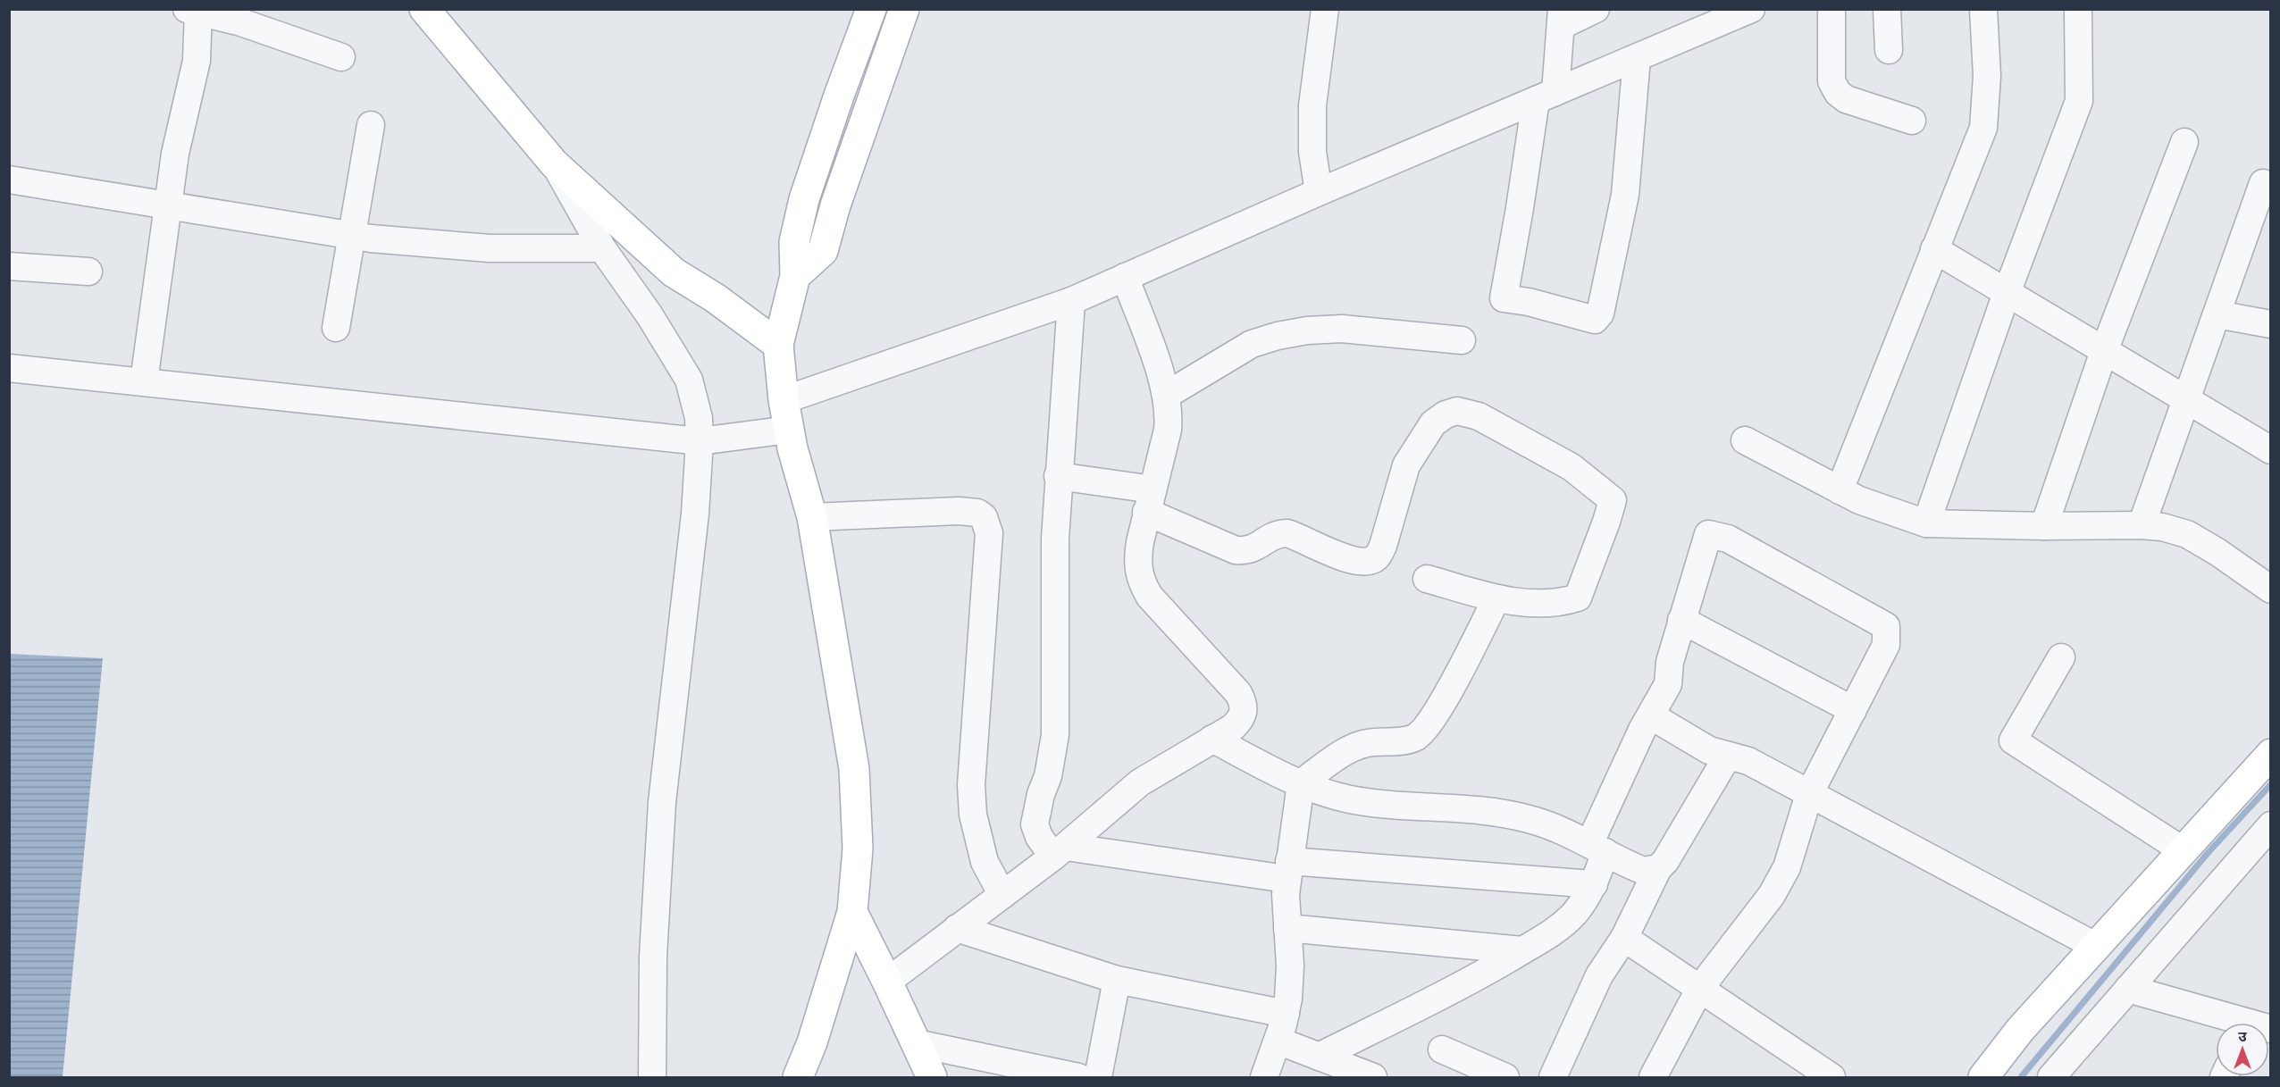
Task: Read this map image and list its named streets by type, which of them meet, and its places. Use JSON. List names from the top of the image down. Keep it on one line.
{"north":"top"}
